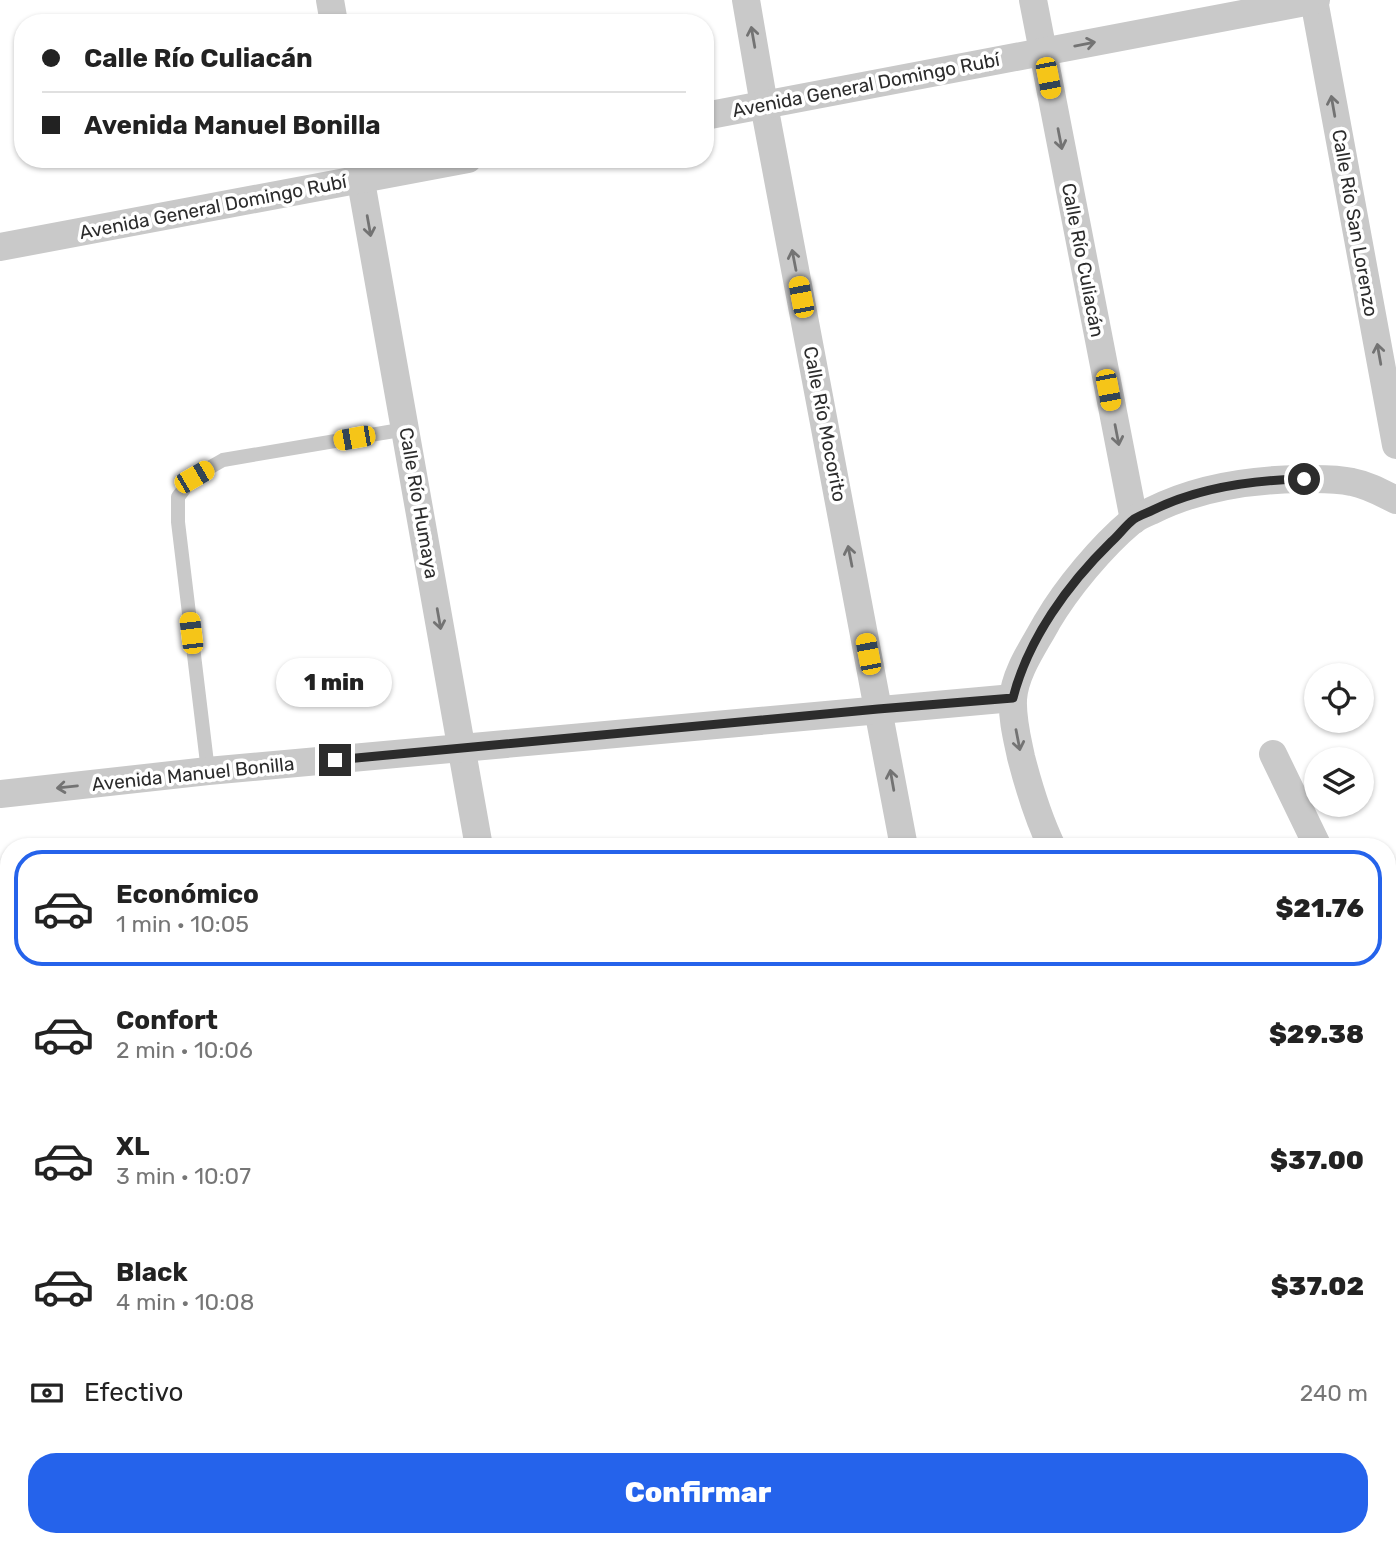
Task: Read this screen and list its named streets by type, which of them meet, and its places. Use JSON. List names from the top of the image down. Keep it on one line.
{"streets":{"street":["Avenida General Domingo Rubí","Calle Río San Lorenzo","Calle Río Culiacán","Calle Río Mocorito","Calle Río Humaya","Avenida Manuel Bonilla"]},"crossings":[["Avenida General Domingo Rubí","Calle Río San Lorenzo"],["Avenida General Domingo Rubí","Calle Río Culiacán"],["Avenida General Domingo Rubí","Calle Río Mocorito"],["Avenida General Domingo Rubí","Calle Río Humaya"],["Calle Río Mocorito","Avenida Manuel Bonilla"],["Calle Río Humaya","Avenida Manuel Bonilla"]],"one_way":["Calle Río San Lorenzo","Calle Río Culiacán","Calle Río Mocorito","Calle Río Humaya"],"page":{"banner":["Calle Río Culiacán","Avenida Manuel Bonilla"],"bubble":"1 min","list":[{"name":"Económico","note":"1 min · 10:05","value":"$21.76"},{"name":"Confort","note":"2 min · 10:06","value":"$29.38"},{"name":"XL","note":"3 min · 10:07","value":"$37.00"},{"name":"Black","note":"4 min · 10:08","value":"$37.02"}],"pay":["Efectivo","240 m"],"buttons":"Confirmar"}}
